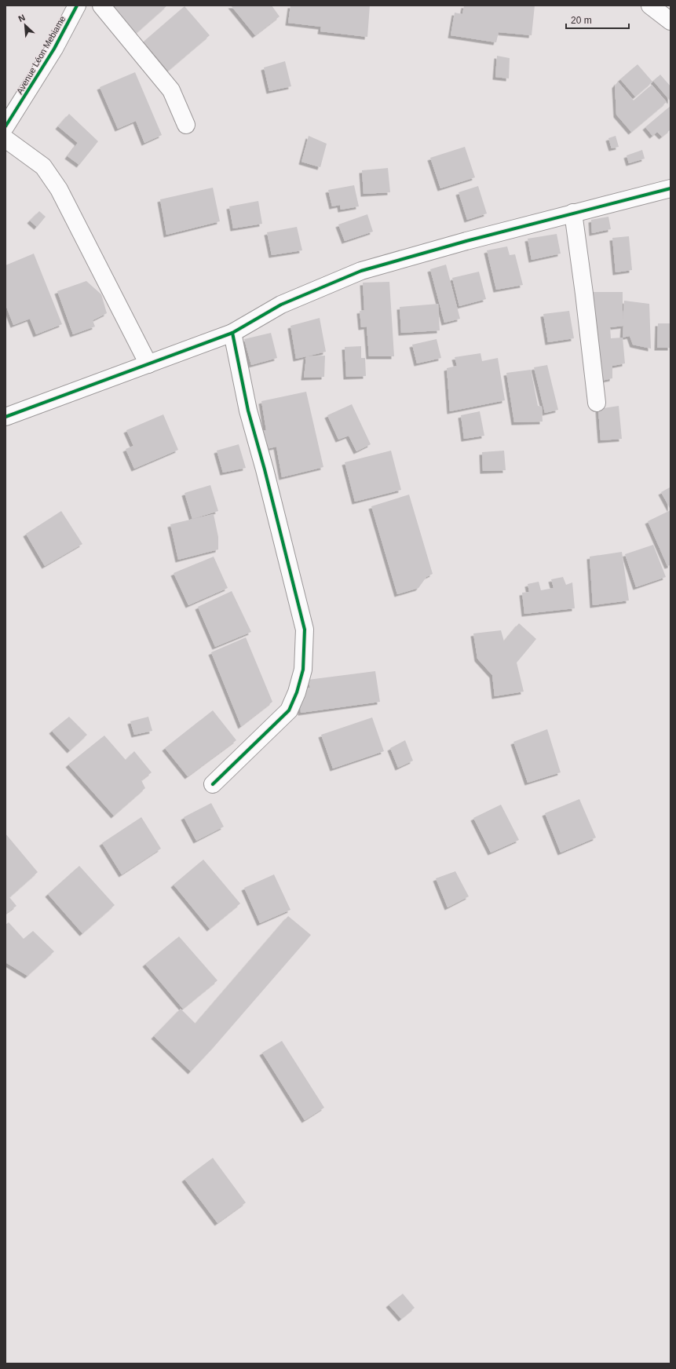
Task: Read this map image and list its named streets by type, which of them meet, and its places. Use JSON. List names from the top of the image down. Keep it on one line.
{"streets":{"street":["Avenue Léon Mebiame"]},"scale_bar":"20 m","north":"top left"}
